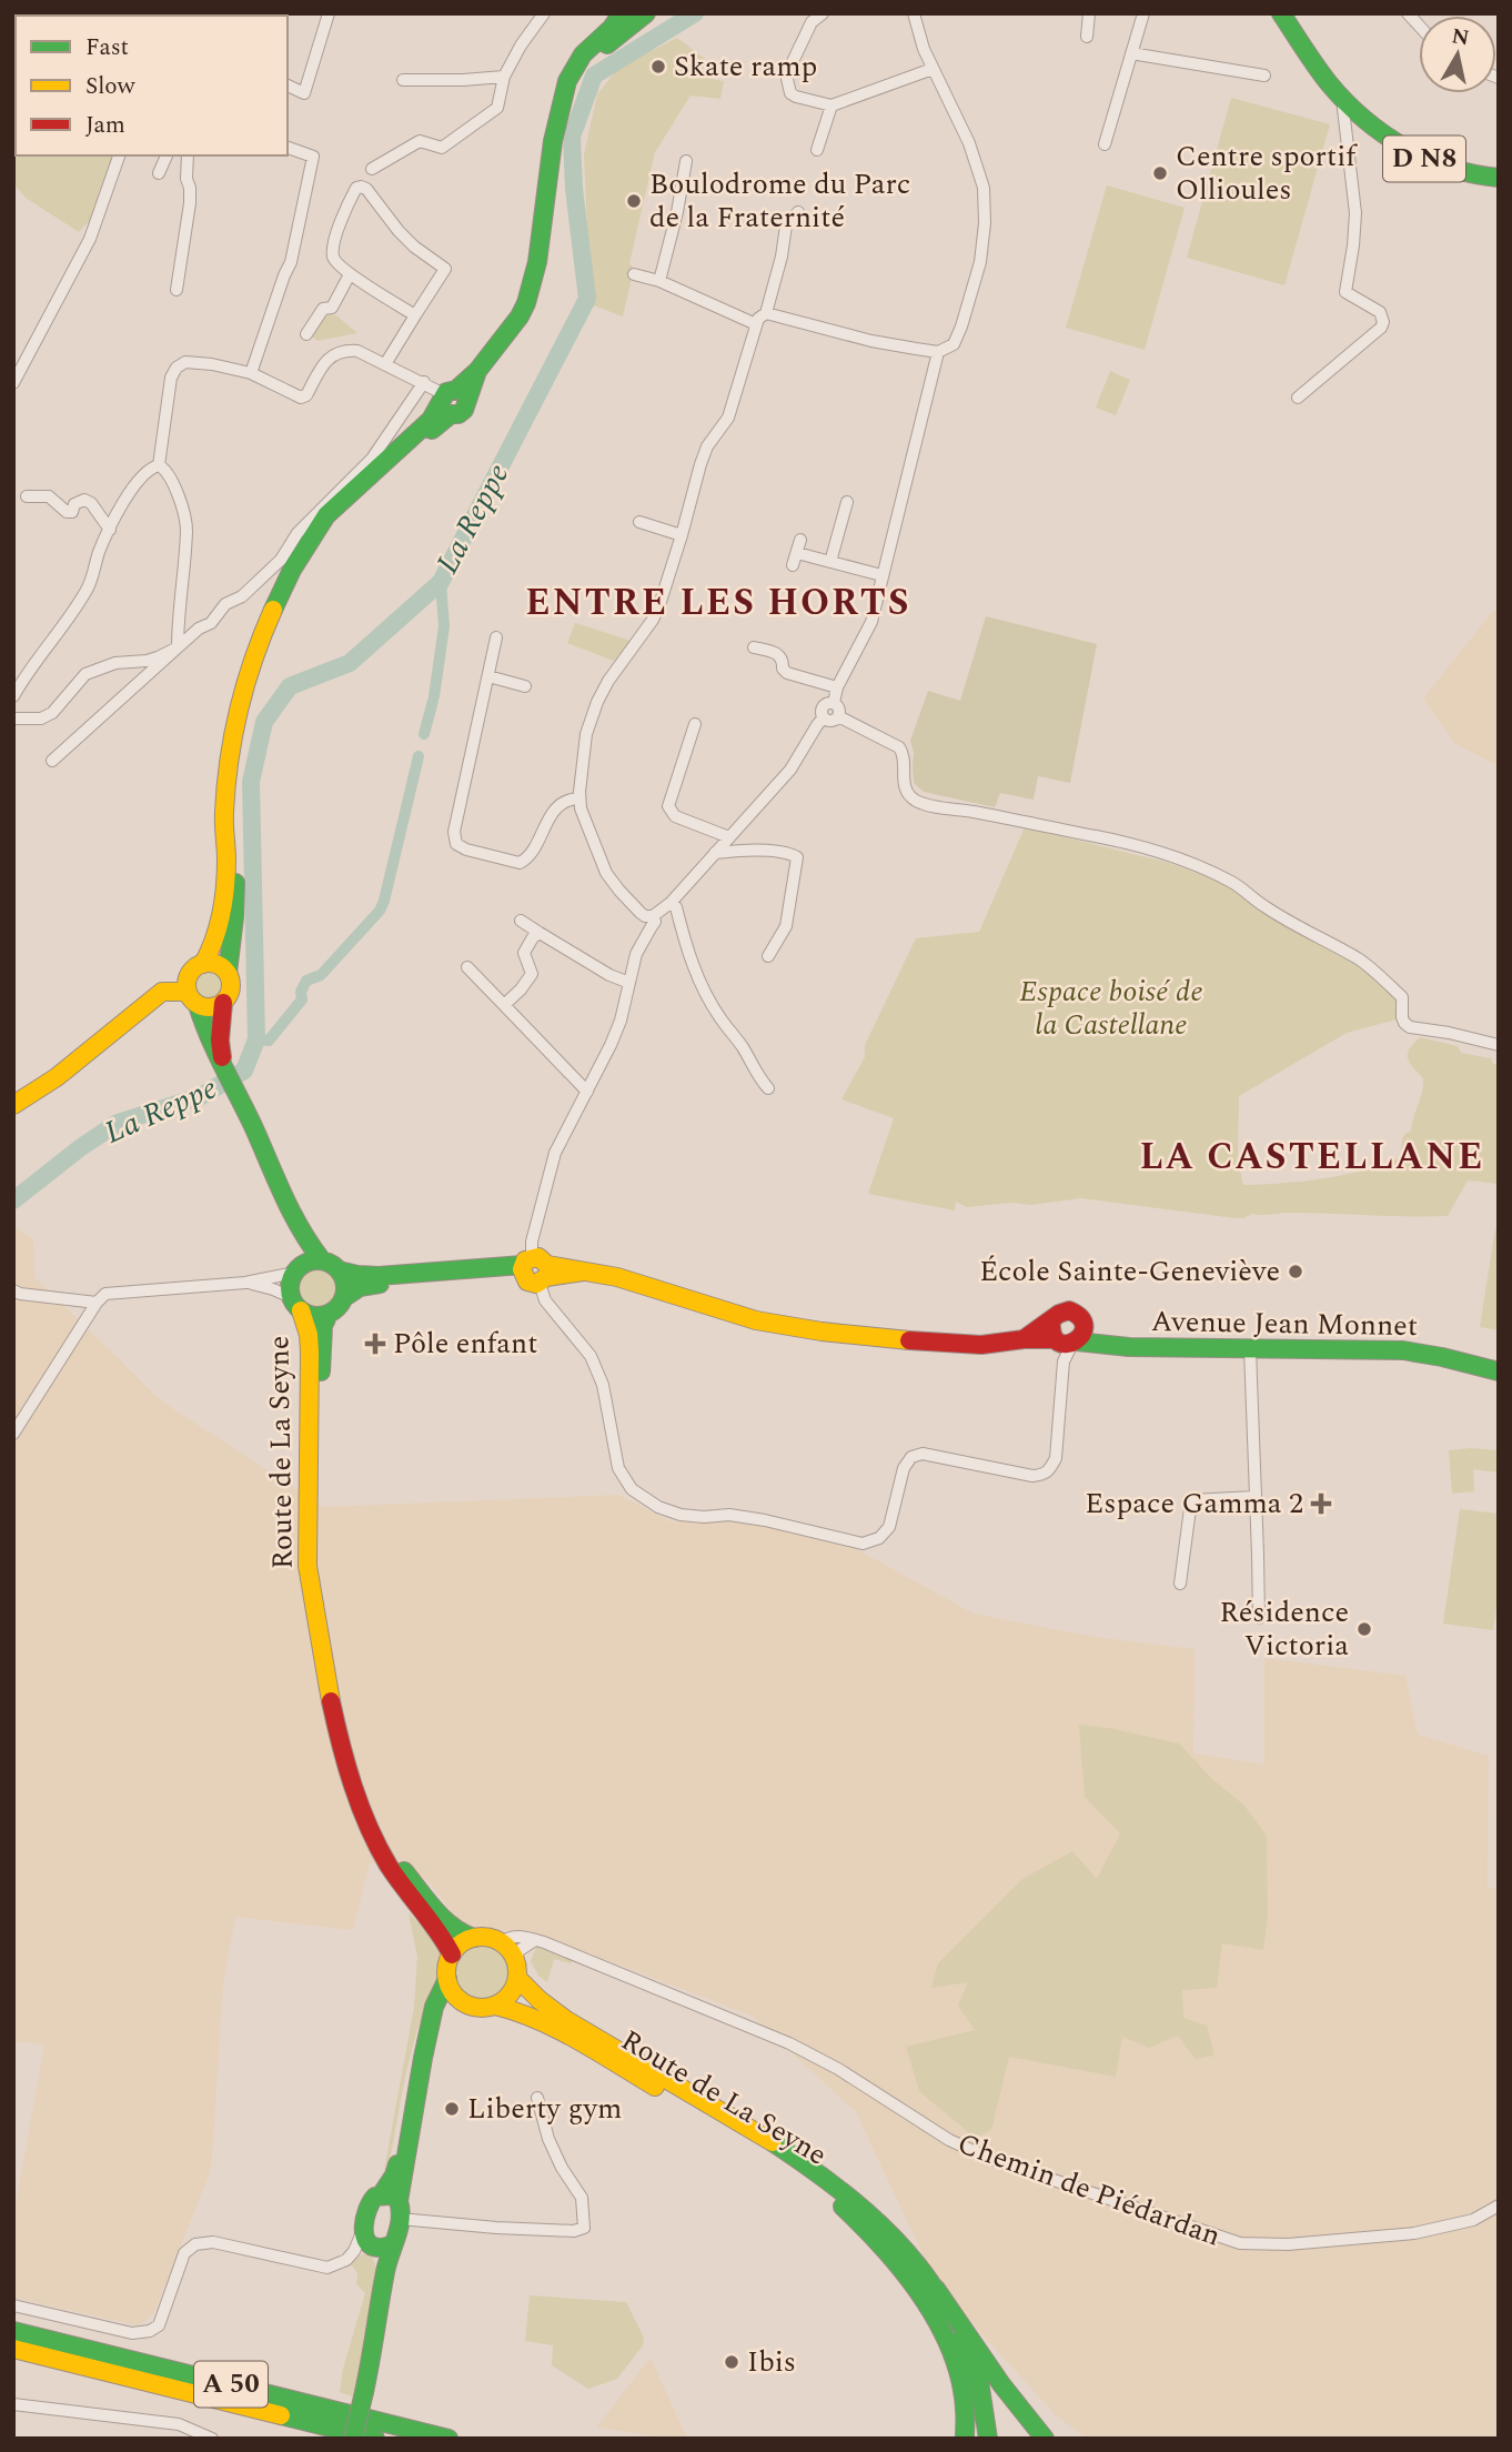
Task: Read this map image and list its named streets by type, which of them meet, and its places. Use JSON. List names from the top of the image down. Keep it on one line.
{"streets":{"main road":["D N8","Avenue Jean Monnet","Route de La Seyne","A 50"],"street":["Chemin de Piédardan"]},"districts":["ENTRE LES HORTS","LA CASTELLANE"],"water":["La Reppe"],"parks":["Espace boisé de la Castellane"],"places":{"other":["Skate ramp","Centre sportif Ollioules","Boulodrome du Parc de la Fraternité","École Sainte-Geneviève","Résidence Victoria","Liberty gym","Ibis"],"health":["Pôle enfant","Espace Gamma 2"]},"legend":["Fast","Slow","Jam"],"north":"top"}
